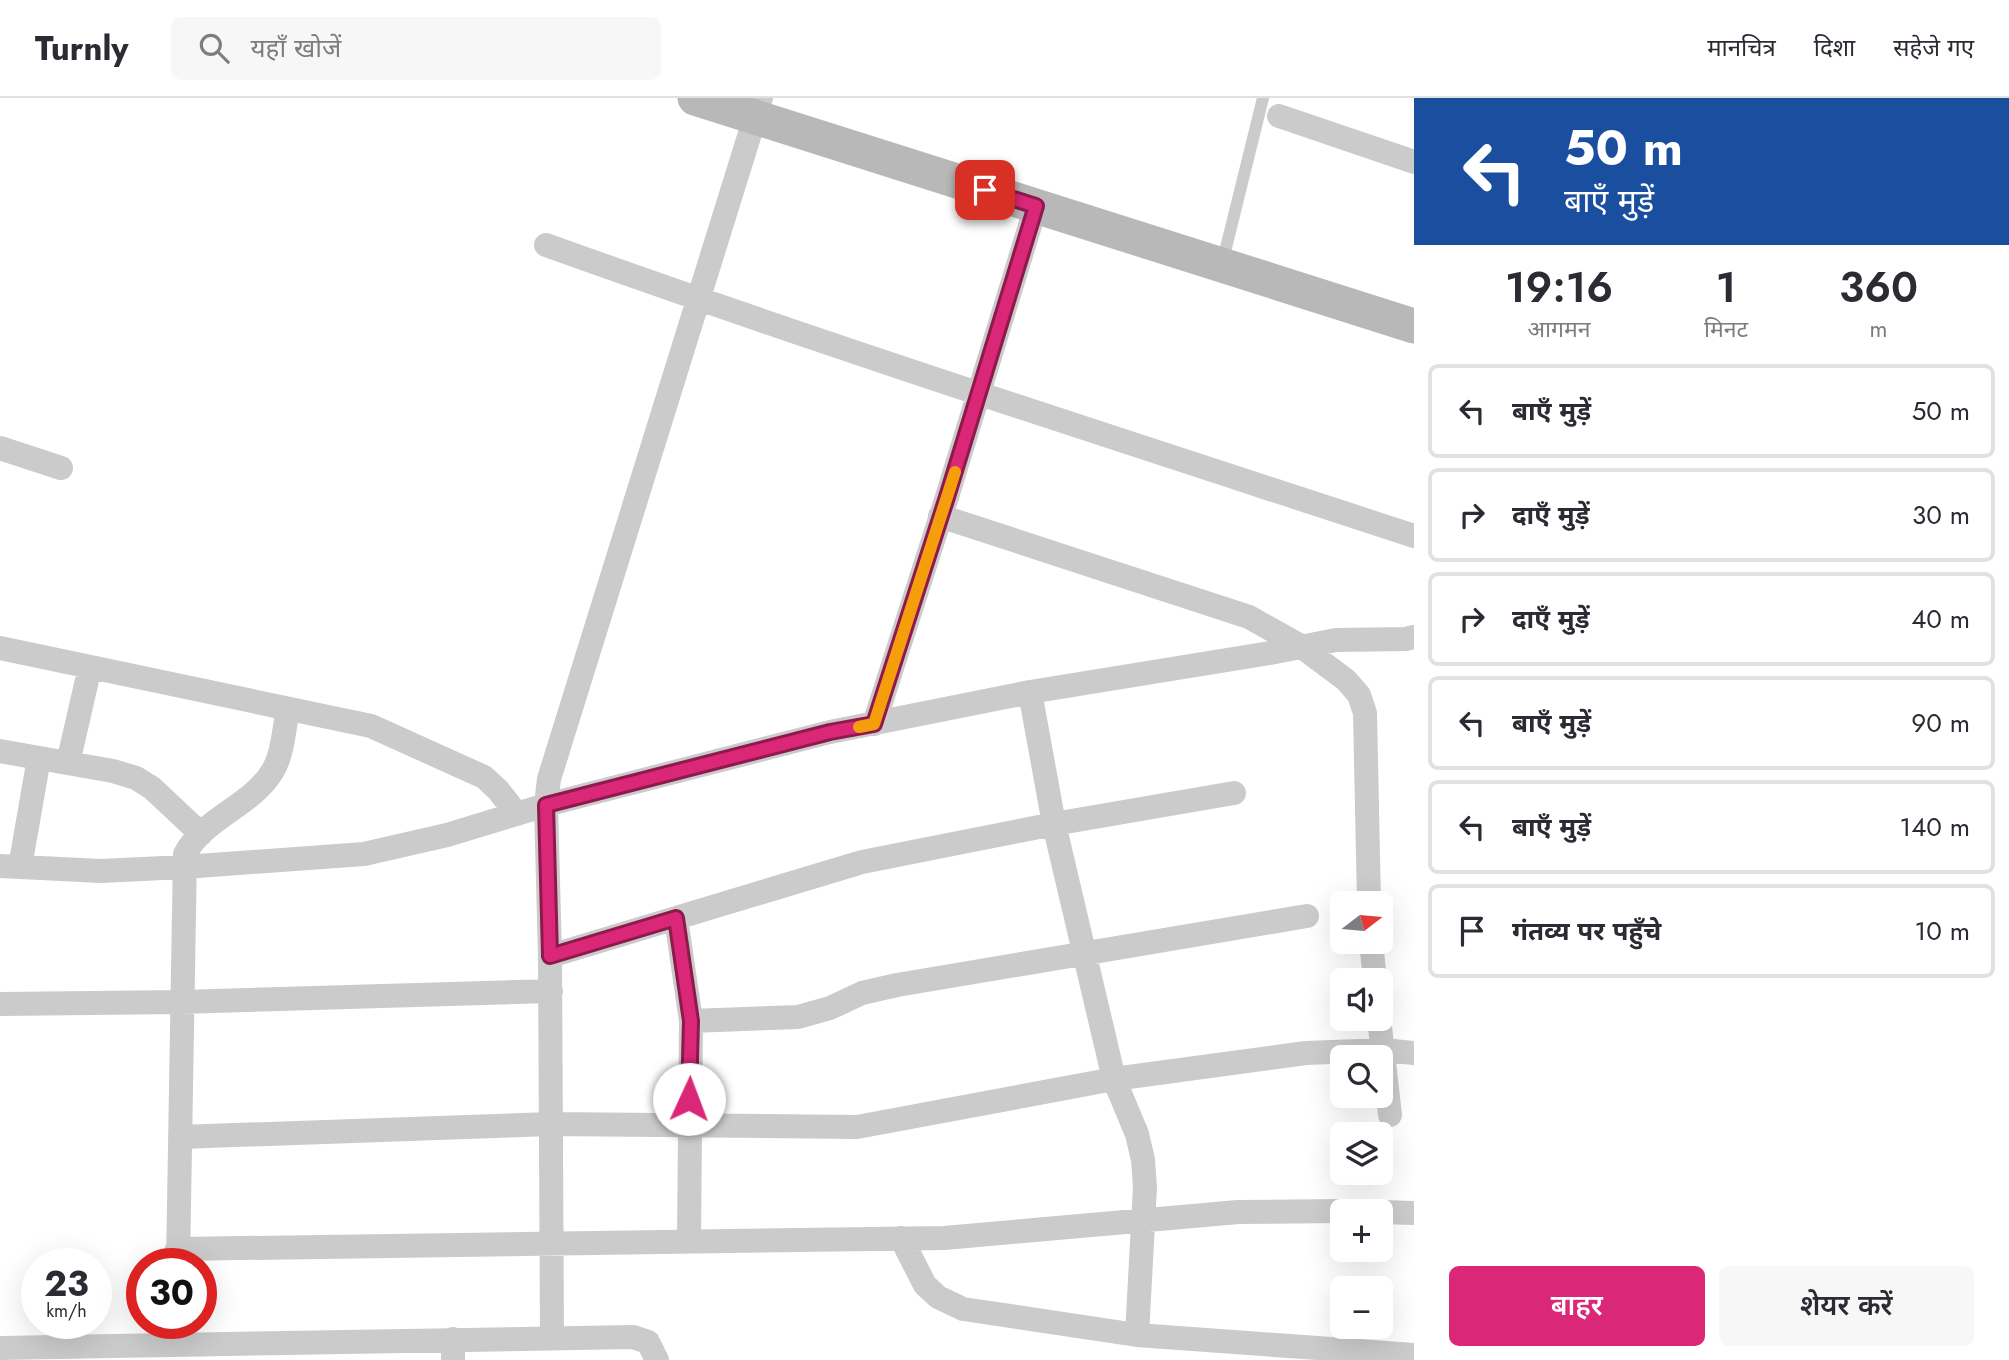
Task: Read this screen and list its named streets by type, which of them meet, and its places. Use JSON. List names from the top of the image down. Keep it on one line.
{"north":"right","page":{"header":"Turnly","search":"यहाँ खोजें","nav":["मानचित्र","दिशा","सहेजे गए"],"turn":["50 m","बाएँ मुड़ें"],"eta":["19:16","आगमन","1","मिनट","360","m"],"list":[{"name":"बाएँ मुड़ें","value":"50 m"},{"name":"दाएँ मुड़ें","value":"30 m"},{"name":"दाएँ मुड़ें","value":"40 m"},{"name":"बाएँ मुड़ें","value":"90 m"},{"name":"बाएँ मुड़ें","value":"140 m"},{"name":"गंतव्य पर पहुँचे","value":"10 m"}],"map_buttons":["+","−"],"speed":"23 km/h","limit":"30","buttons":["बाहर","शेयर करें"]}}
